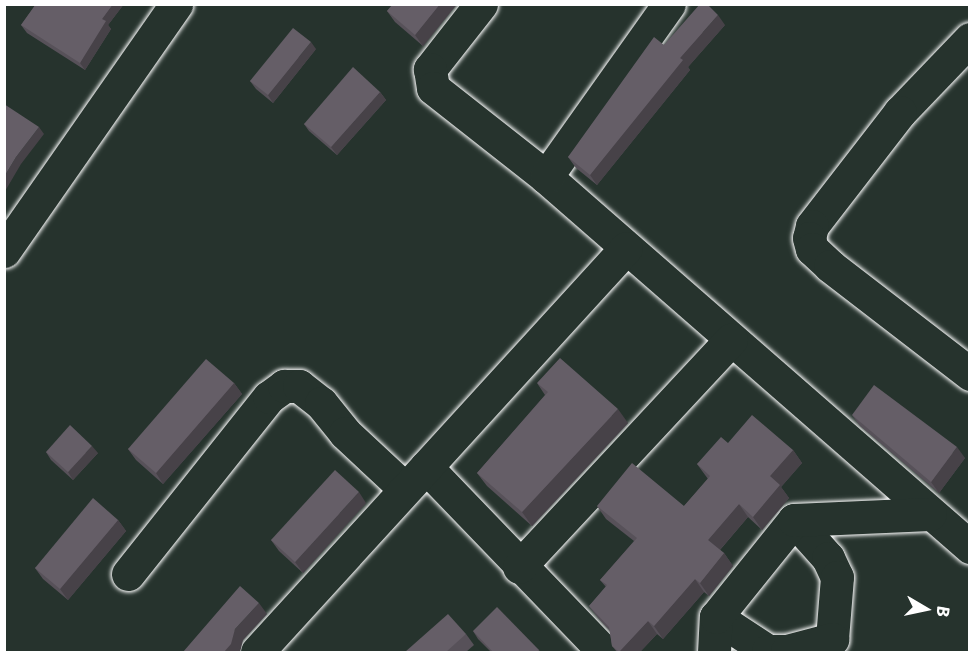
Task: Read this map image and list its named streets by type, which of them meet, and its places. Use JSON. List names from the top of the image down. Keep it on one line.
{"north":"right"}
